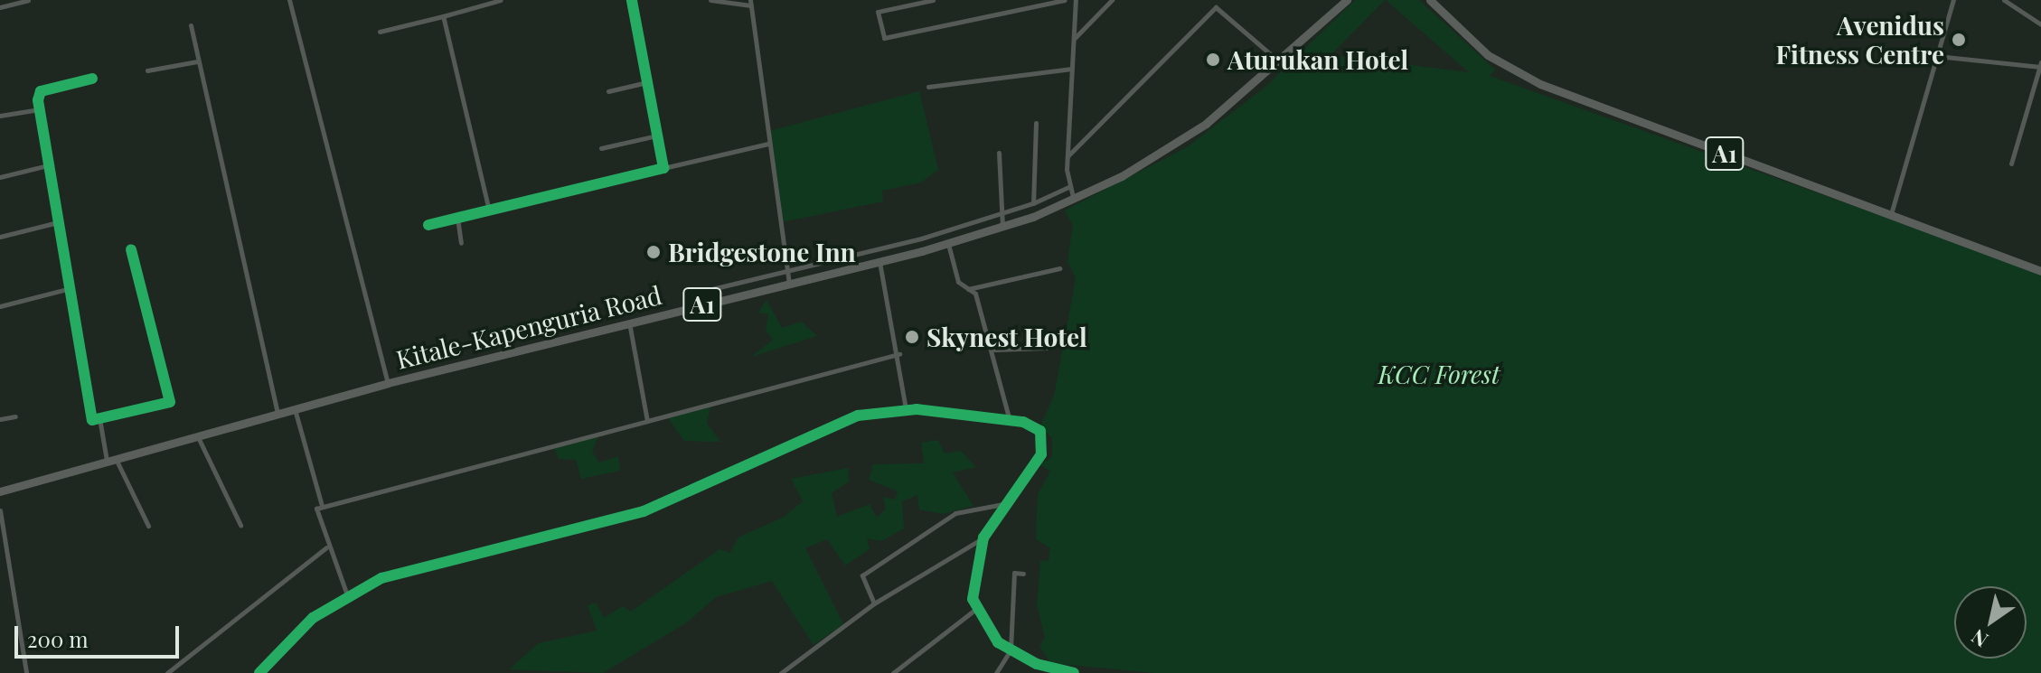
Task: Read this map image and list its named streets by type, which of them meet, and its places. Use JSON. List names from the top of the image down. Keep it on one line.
{"streets":{"highway":["A1","Kitale-Kapenguria Road"]},"parks":["KCC Forest"],"places":["Avenidus Fitness Centre","Aturukan Hotel","Bridgestone Inn","Skynest Hotel"],"scale_bar":"200 m","north":"bottom left"}
